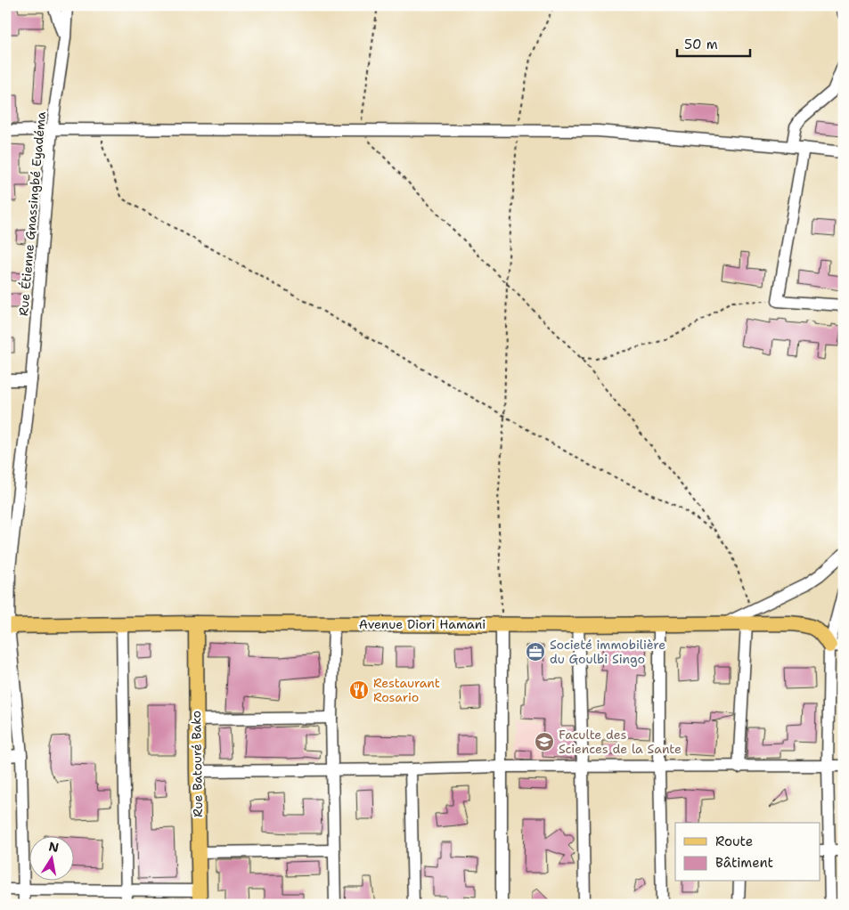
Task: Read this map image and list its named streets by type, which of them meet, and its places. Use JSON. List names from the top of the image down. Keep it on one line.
{"streets":{"main road":["Avenue Diori Hamani","Rue Batouré Bako"],"street":["Rue Étienne Gnassingbé Eyadéma"]},"crossings":[["Rue Étienne Gnassingbé Eyadéma","Avenue Diori Hamani"],["Avenue Diori Hamani","Rue Batouré Bako"]],"places":{"office":["Societé immobilière du Goulbi Singo"],"restaurant":["Restaurant Rosario"],"school or university":["Faculte des Sciences de la Sante"]},"legend":["Route","Bâtiment"],"scale_bar":"50 m","north":"top"}
